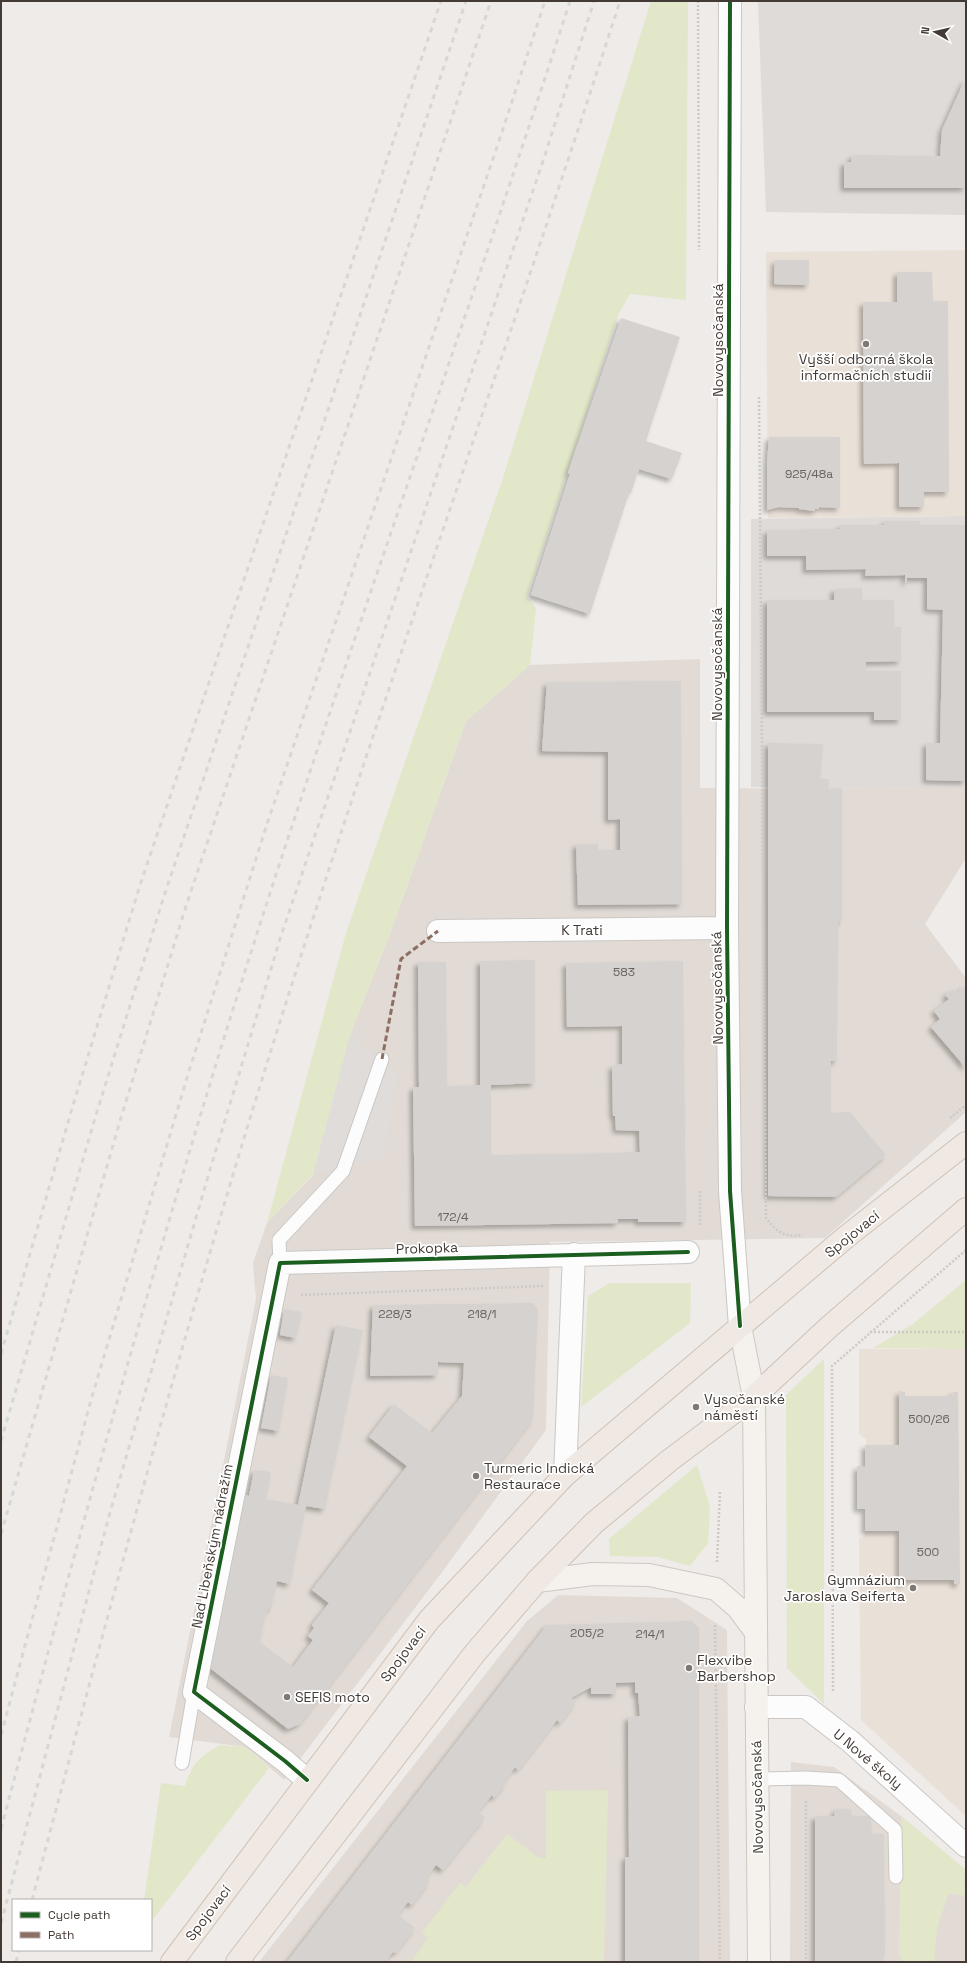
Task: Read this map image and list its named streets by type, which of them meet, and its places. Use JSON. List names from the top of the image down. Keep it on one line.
{"streets":{"main road":["Novovysočanská","Spojovací"],"street":["K Trati","Prokopka","Nad Libeňským nádražím","U Nové školy"]},"crossings":[["Novovysočanská","K Trati"],["Novovysočanská","Spojovací"],["Novovysočanská","U Nové školy"],["Prokopka","Nad Libeňským nádražím"]],"places":["Vyšší odborná škola informačních studií","Vysočanské náměstí","Turmeric Indická Restaurace","Gymnázium Jaroslava Seiferta","Flexvibe Barbershop","SEFIS moto"],"house_numbers":["925/48a","583","172/4","228/3","218/1","500/26","500","205/2","214/1"],"legend":["Cycle path","Path"],"north":"left"}
